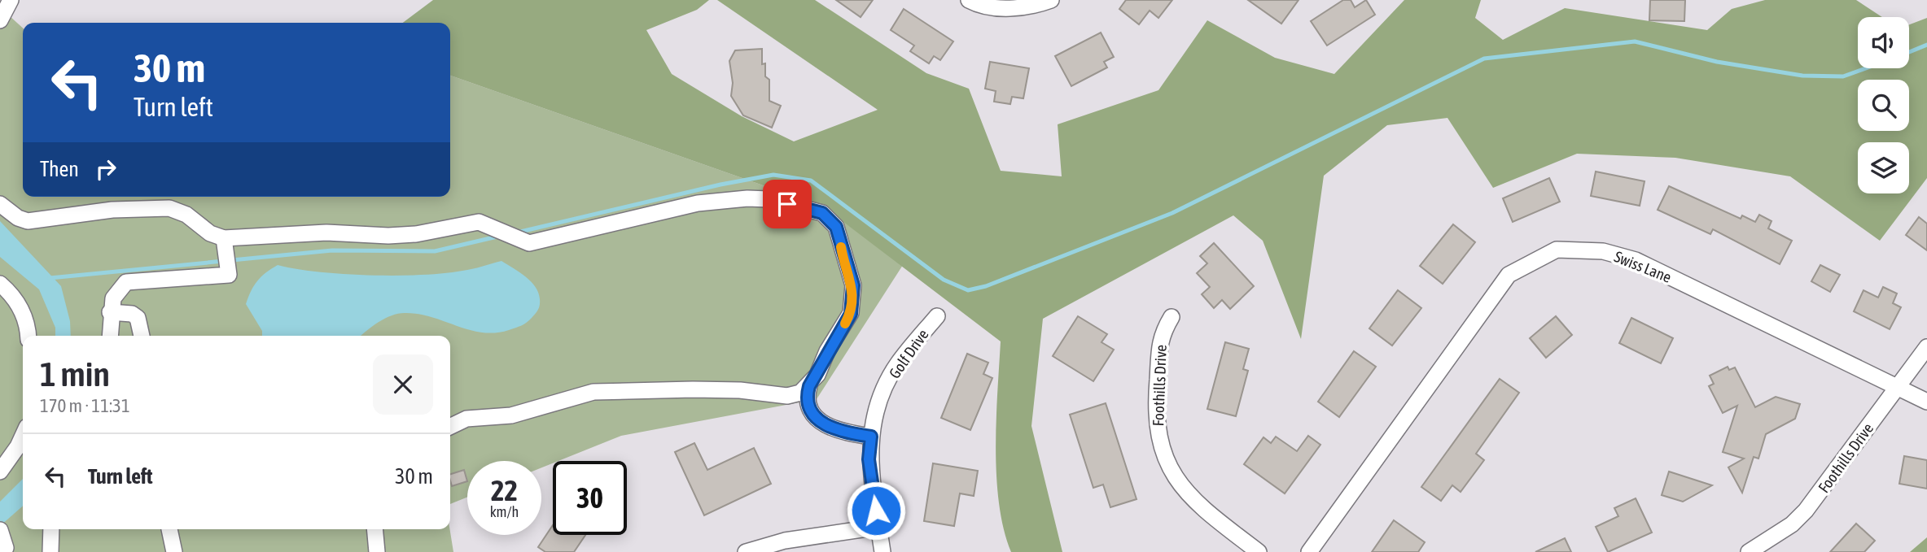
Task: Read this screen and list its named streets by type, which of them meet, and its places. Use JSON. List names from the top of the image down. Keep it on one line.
{"streets":{"street":["Swiss Lane","Golf Drive","Foothills Drive"]},"crossings":[["Swiss Lane","Foothills Drive"]],"page":{"turn":["30 m","Turn left"],"then":"Then","heading":["1 min","170 m · 11:31"],"list":[{"name":"Turn left","value":"30 m"}],"speed":"22 km/h","limit":"30"}}
